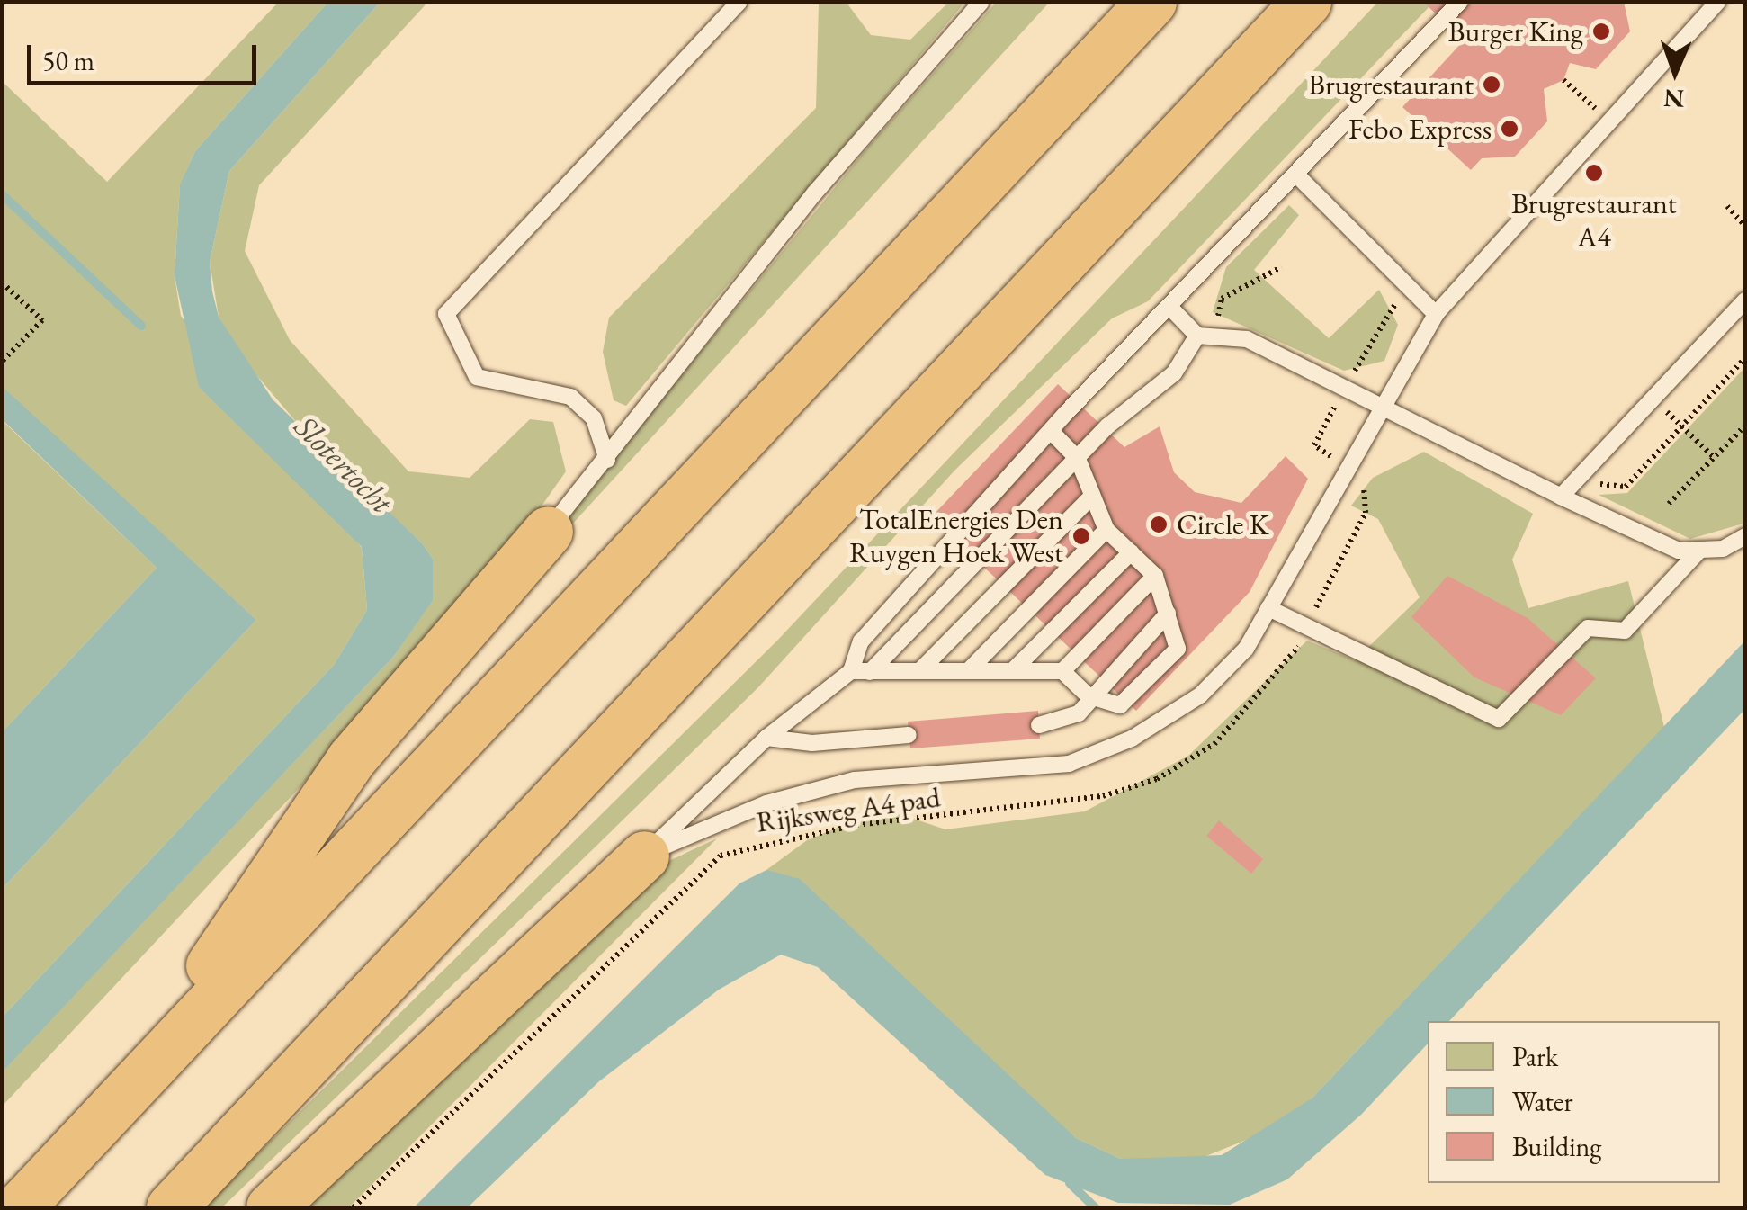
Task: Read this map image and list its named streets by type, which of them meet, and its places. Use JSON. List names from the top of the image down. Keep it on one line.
{"streets":{"path":["Rijksweg A4 pad"]},"water":["Slotertocht"],"places":["Burger King","Brugrestaurant","Febo Express","Brugrestaurant A4","Circle K","TotalEnergies Den Ruygen Hoek West"],"legend":["Park","Water","Building"],"scale_bar":"50 m","north":"bottom"}
